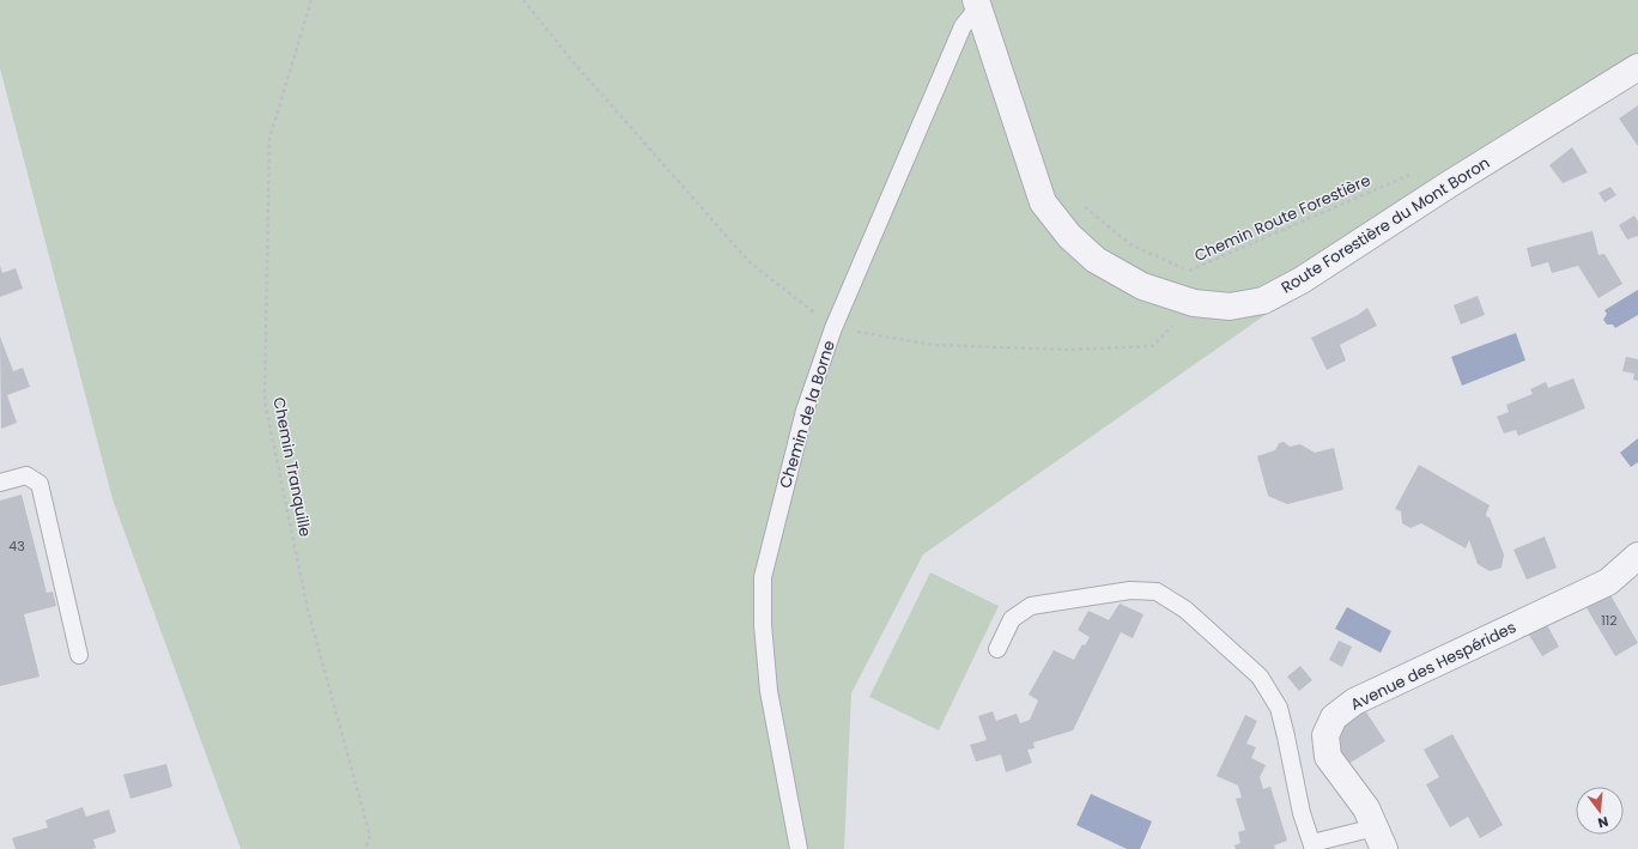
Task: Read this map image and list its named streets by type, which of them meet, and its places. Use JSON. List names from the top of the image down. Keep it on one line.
{"streets":{"street":["Route Forestière du Mont Boron","Avenue des Hespérides"],"lane":["Chemin de la Borne"],"path":["Chemin Route Forestière","Chemin Tranquille"]},"crossings":[["Route Forestière du Mont Boron","Chemin de la Borne"]],"house_numbers":["43","112"],"north":"bottom"}
